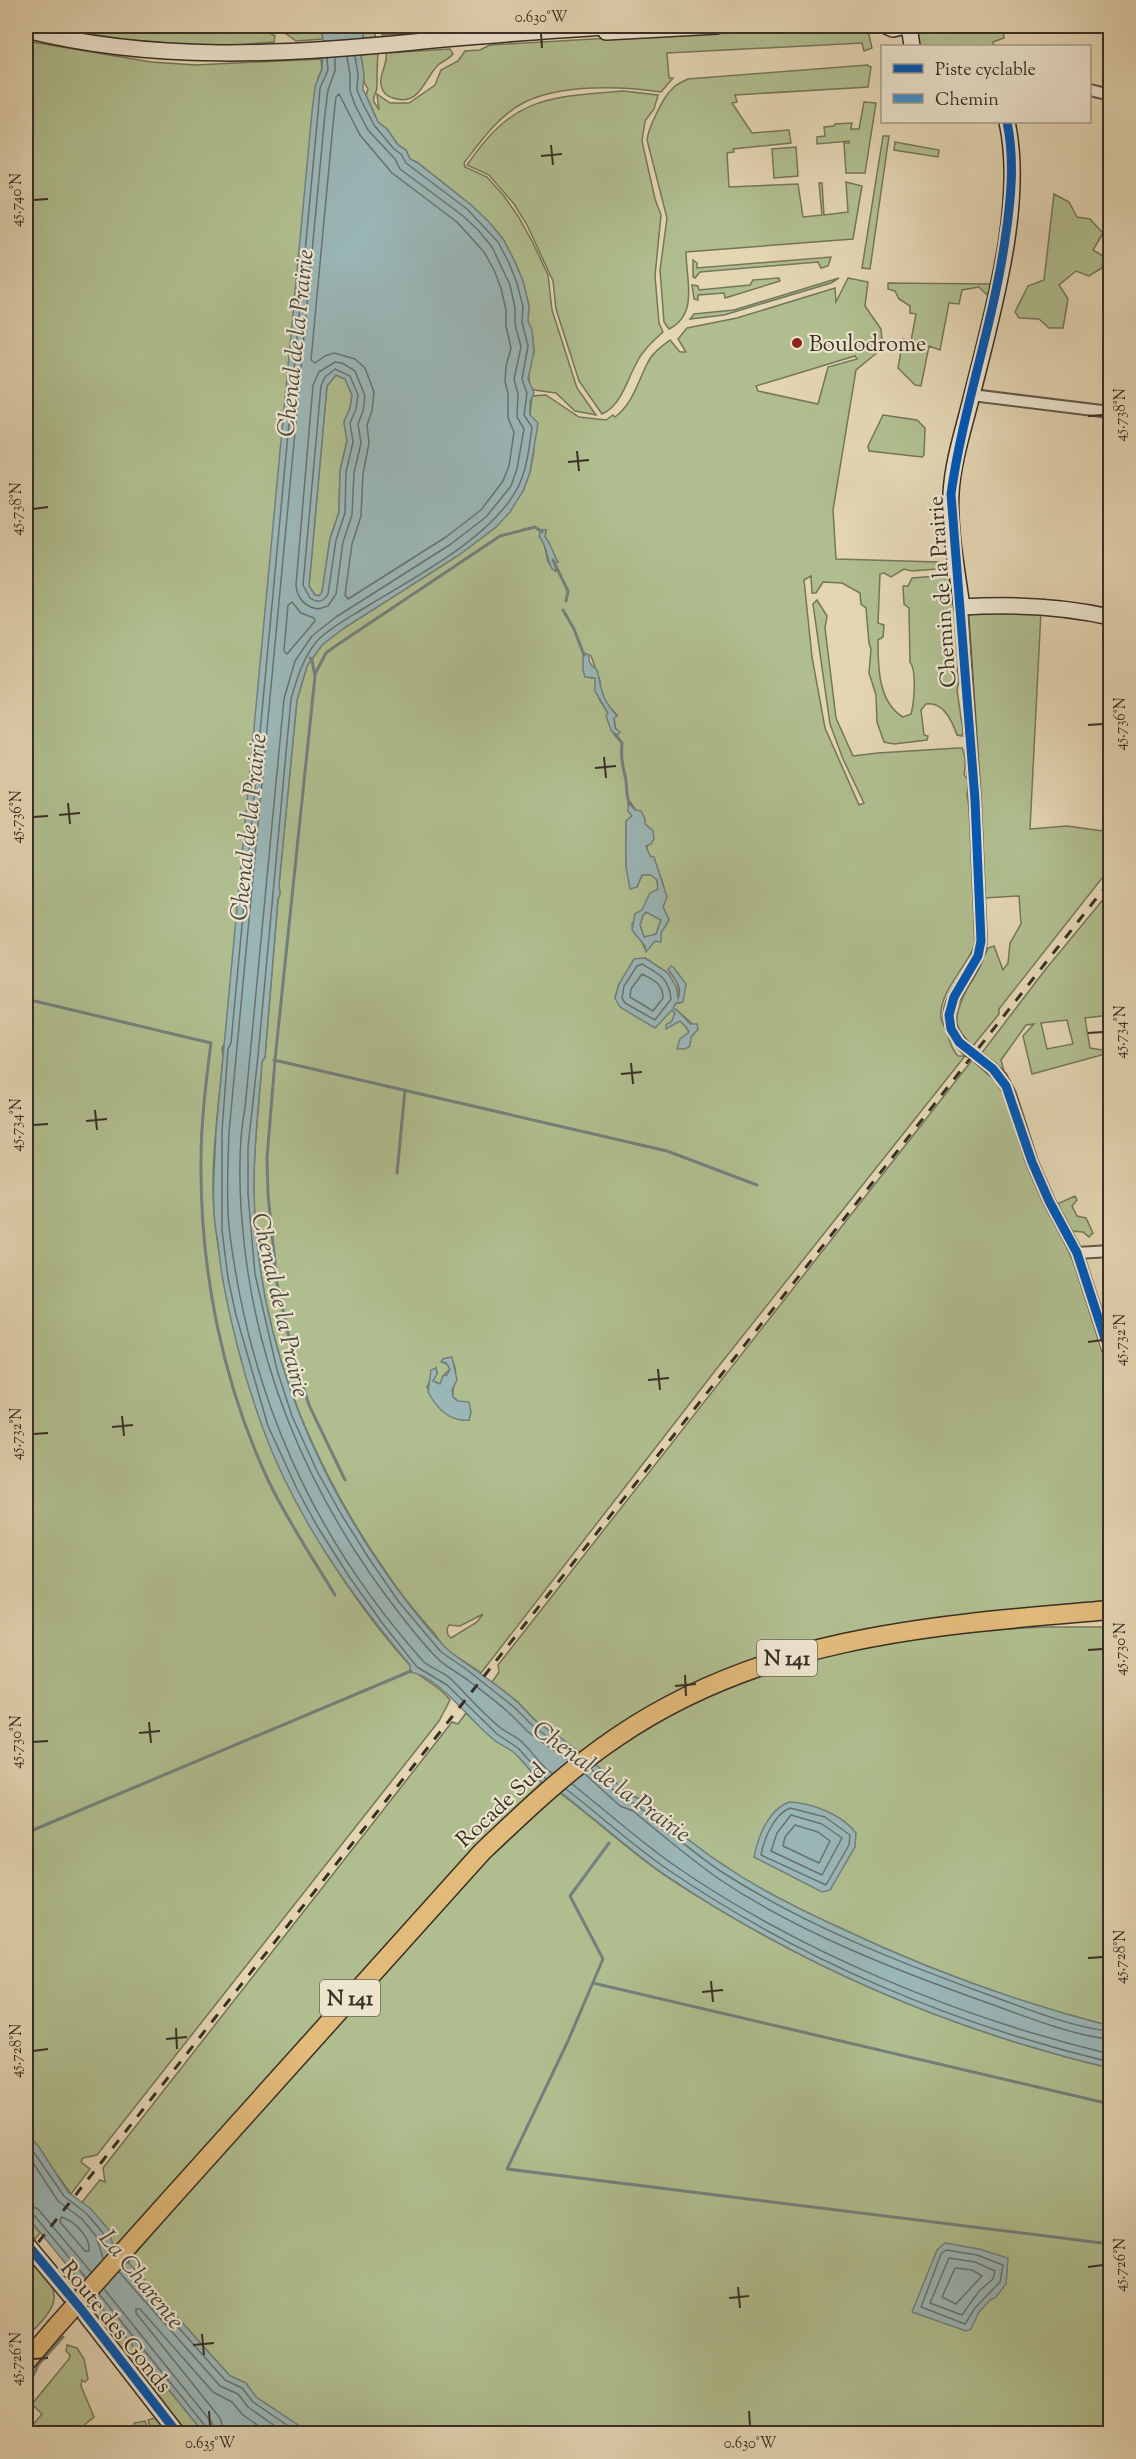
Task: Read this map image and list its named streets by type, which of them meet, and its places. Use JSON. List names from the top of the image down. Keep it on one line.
{"streets":{"highway":["N 141","Rocade Sud"],"street":["Chemin de la Prairie","Route des Gonds"]},"water":["Chenal de la Prairie","La Charente"],"places":["Boulodrome"],"legend":["Piste cyclable","Chemin"],"coordinates":["0.630°W","45.740°N","45.738°N","45.736°N","45.734°N","45.732°N","45.730°N","45.728°N","45.726°N","0.635°W"]}
